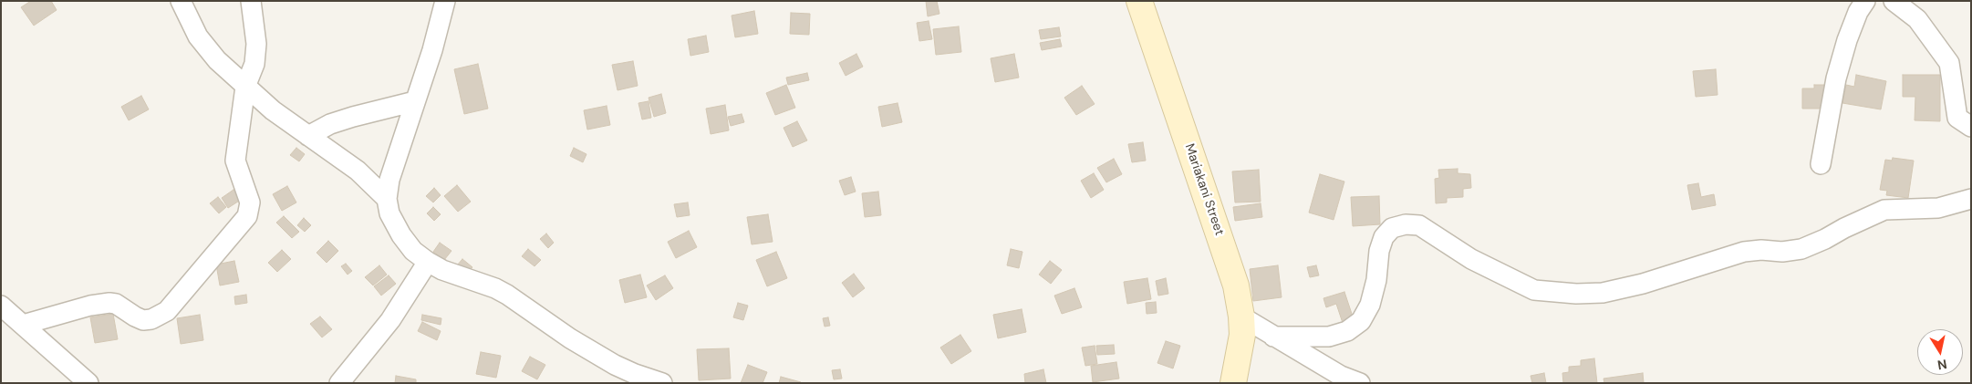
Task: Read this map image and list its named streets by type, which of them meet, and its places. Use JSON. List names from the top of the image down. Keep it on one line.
{"streets":{"street":["Mariakani Street"]},"north":"bottom"}
